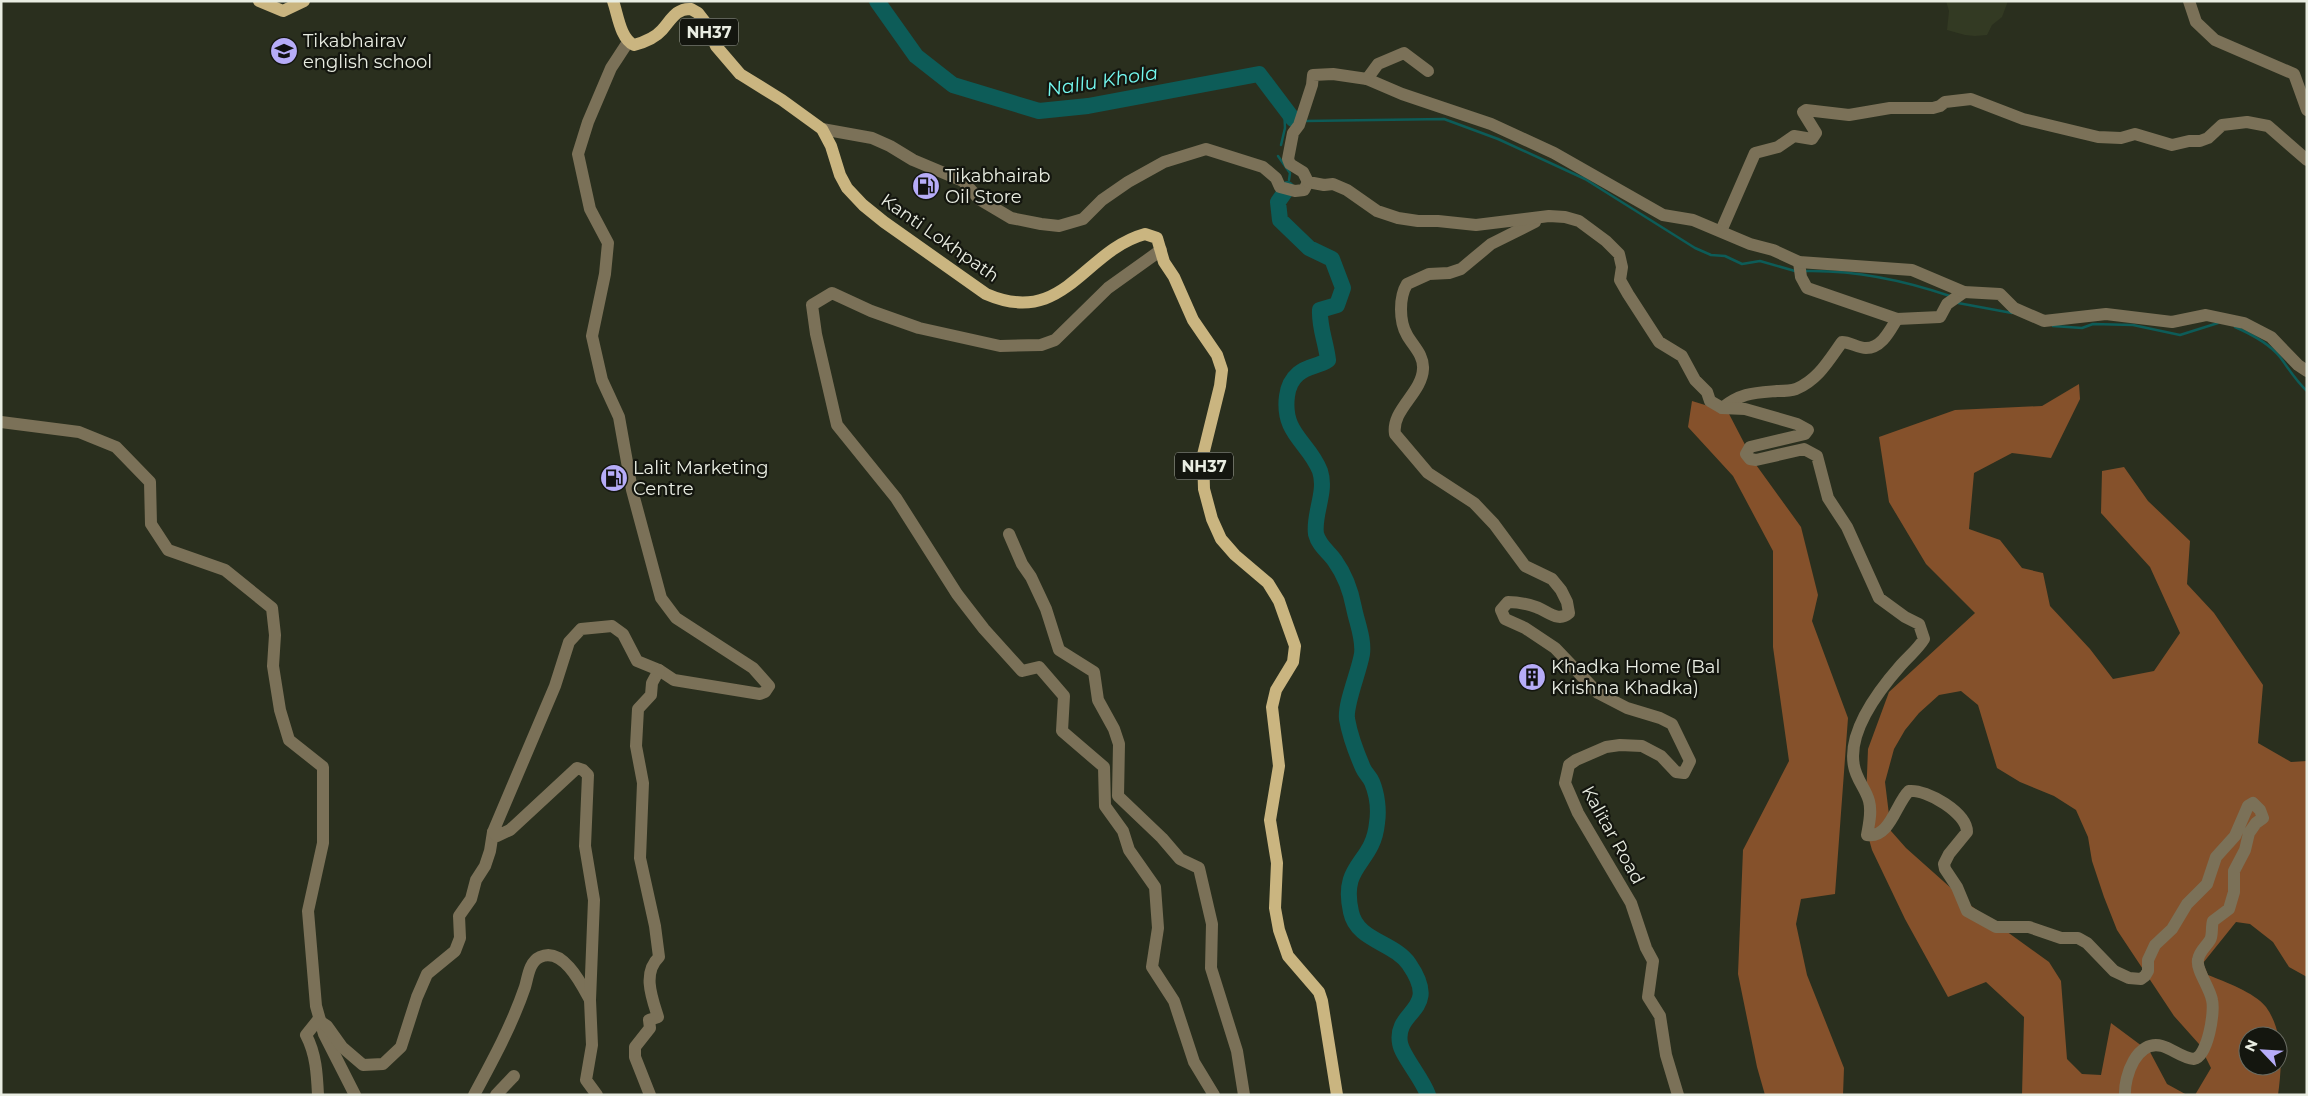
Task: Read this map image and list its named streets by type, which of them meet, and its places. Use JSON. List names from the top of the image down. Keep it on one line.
{"streets":{"main road":["NH37","Kanti Lokhpath"],"street":["Kalitar Road"]},"water":["Nallu Khola"],"places":{"school or university":["Tikabhairav english school"],"fuel station":["Tikabhairab Oil Store","Lalit Marketing Centre"],"building":["Khadka Home (Bal Krishna Khadka)"]},"north":"top left"}
